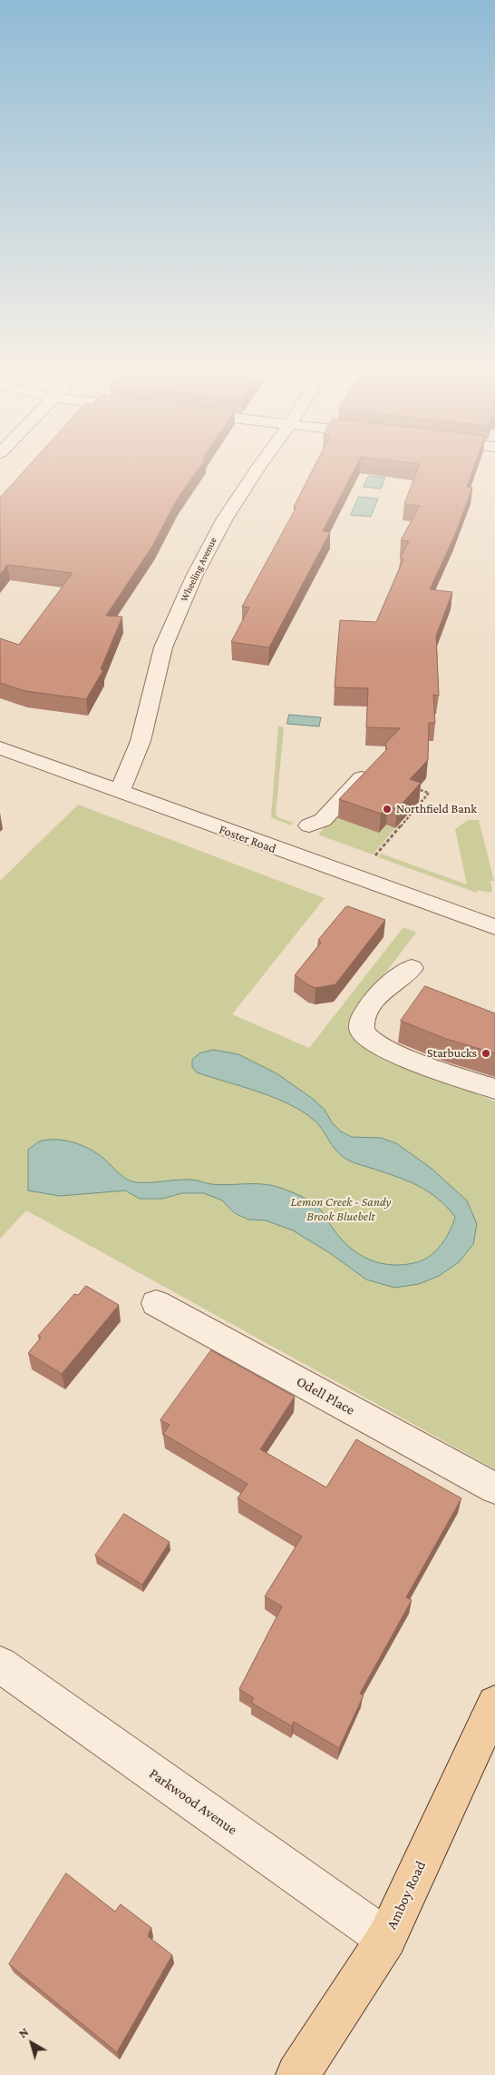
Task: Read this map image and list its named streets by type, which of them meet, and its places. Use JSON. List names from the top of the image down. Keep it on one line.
{"streets":{"main road":["Amboy Road"],"street":["Wheeling Avenue","Foster Road","Odell Place","Parkwood Avenue"]},"crossings":[["Wheeling Avenue","Foster Road"],["Parkwood Avenue","Amboy Road"]],"parks":["Lemon Creek - Sandy Brook Bluebelt"],"places":["Northfield Bank","Starbucks"],"north":"top left"}
